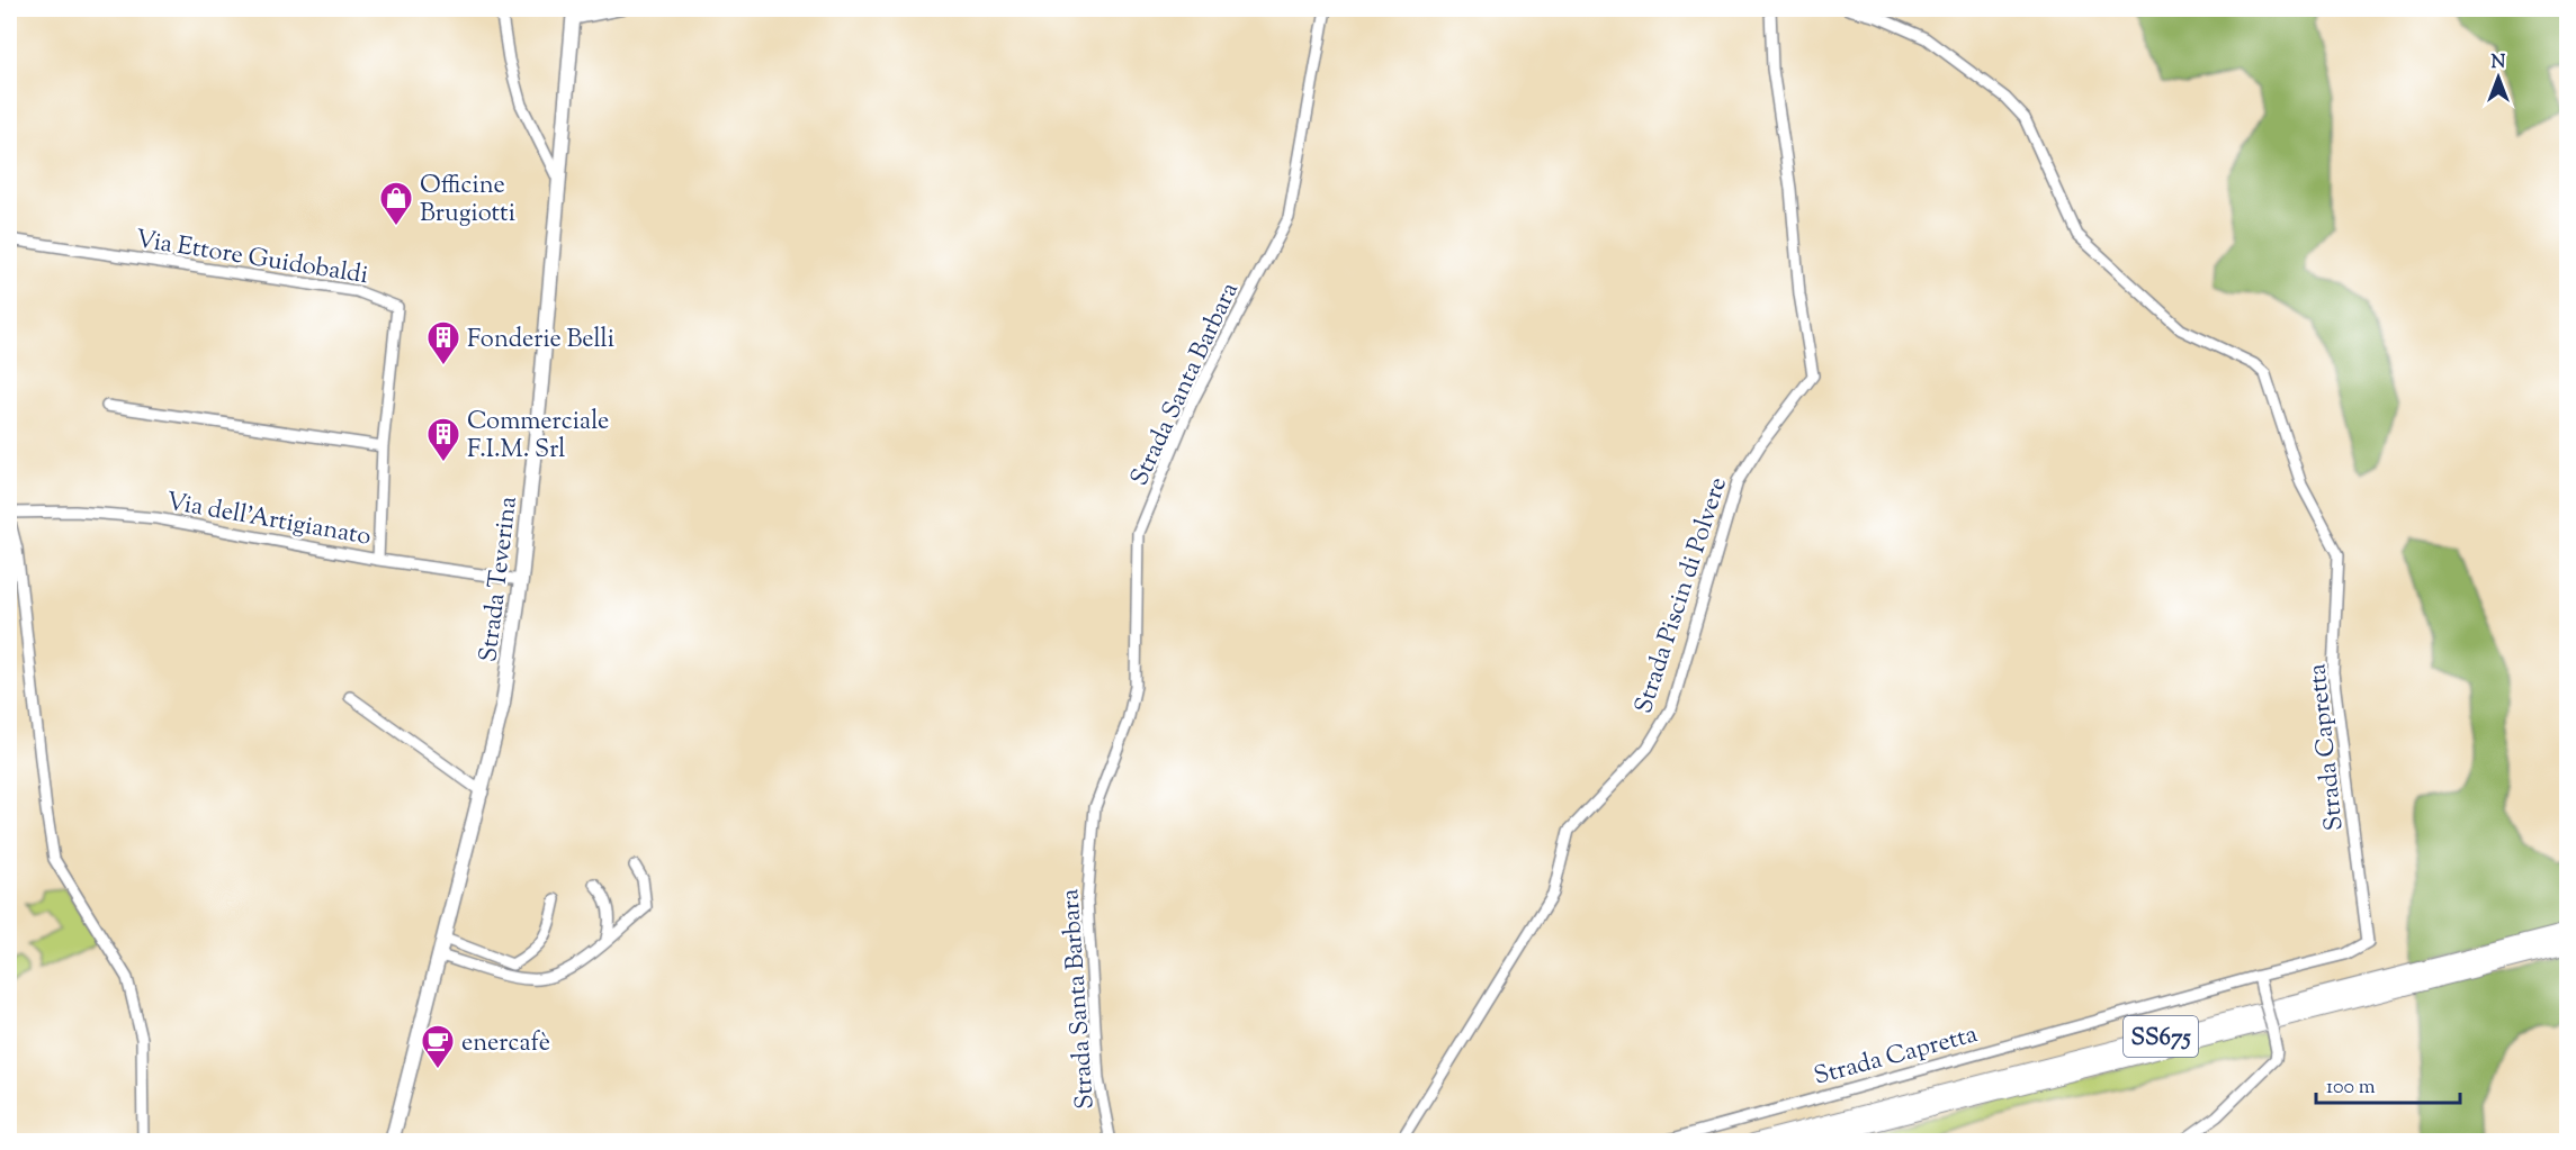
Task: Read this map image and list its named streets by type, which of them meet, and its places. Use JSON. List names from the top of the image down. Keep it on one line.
{"streets":{"highway":["SS675"],"main road":["Strada Teverina"],"street":["Via Ettore Guidobaldi","Strada Santa Barbara","Via dell'Artigianato","Strada Piscin di Polvere","Strada Capretta"]},"crossings":[["Via Ettore Guidobaldi","Via dell'Artigianato"],["Via dell'Artigianato","Strada Teverina"]],"places":{"shop":["Officine Brugiotti"],"building":["Fonderie Belli","Commerciale F.I.M. Srl"],"cafe":["enercafè"]},"scale_bar":"100 m","north":"top"}
